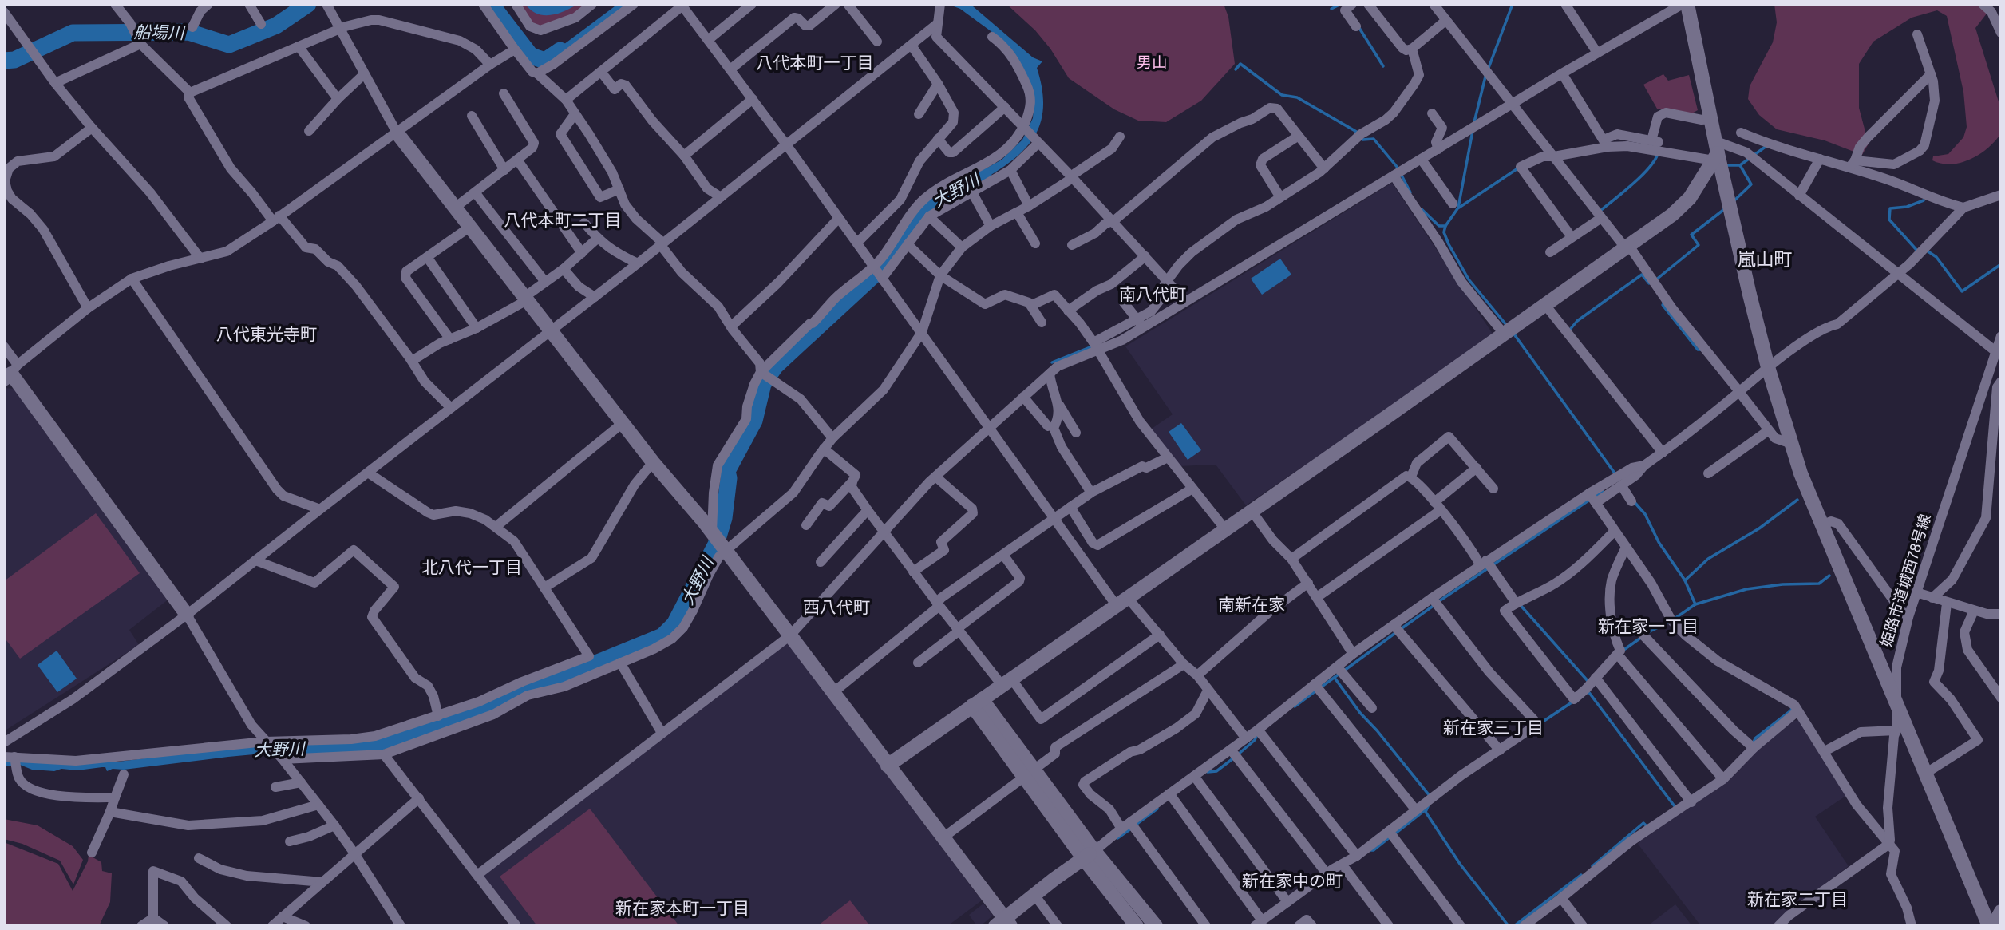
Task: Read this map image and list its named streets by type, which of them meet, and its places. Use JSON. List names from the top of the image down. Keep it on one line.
{"streets":{"street":["姫路市道城西78号線"]},"districts":["八代本町一丁目","八代本町二丁目","嵐山町","南八代町","八代東光寺町","北八代一丁目","南新在家","西八代町","新在家一丁目","新在家三丁目","新在家中の町","新在家二丁目","新在家本町一丁目"],"water":["船場川","大野川"],"parks":["男山"]}
